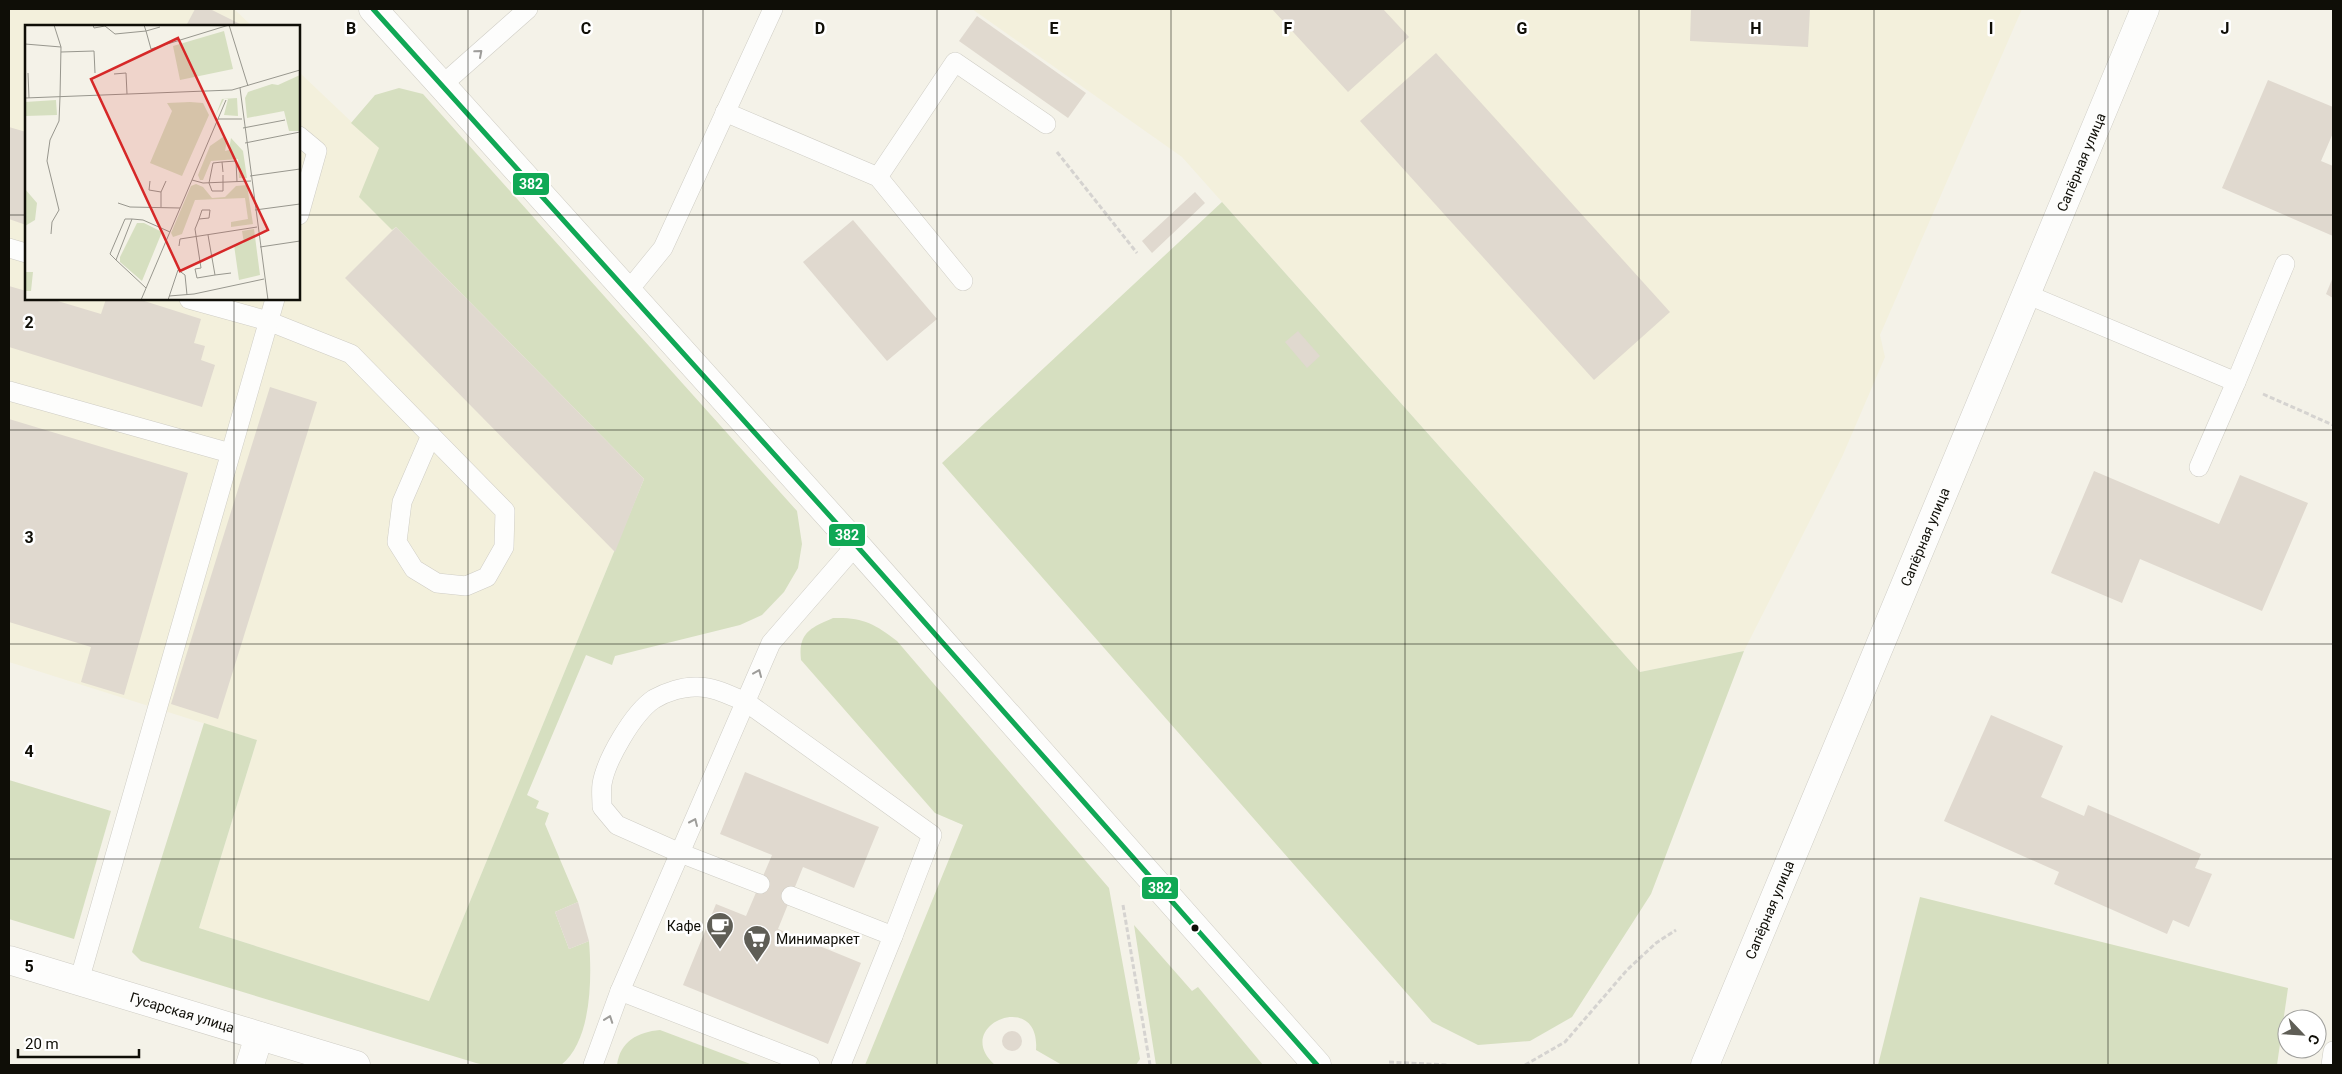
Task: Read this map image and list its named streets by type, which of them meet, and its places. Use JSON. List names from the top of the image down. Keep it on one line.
{"streets":{"street":["Сапёрная улица","Гусарская улица"]},"places":{"cafe":["Кафе"],"supermarket":["Минимаркет"]},"lines":["transit line 382"],"scale_bar":"20 m","north":"bottom right","grid":{"columns":["B","C","D","E","F","G","H","I","J"],"rows":["2","3","4","5"]}}
